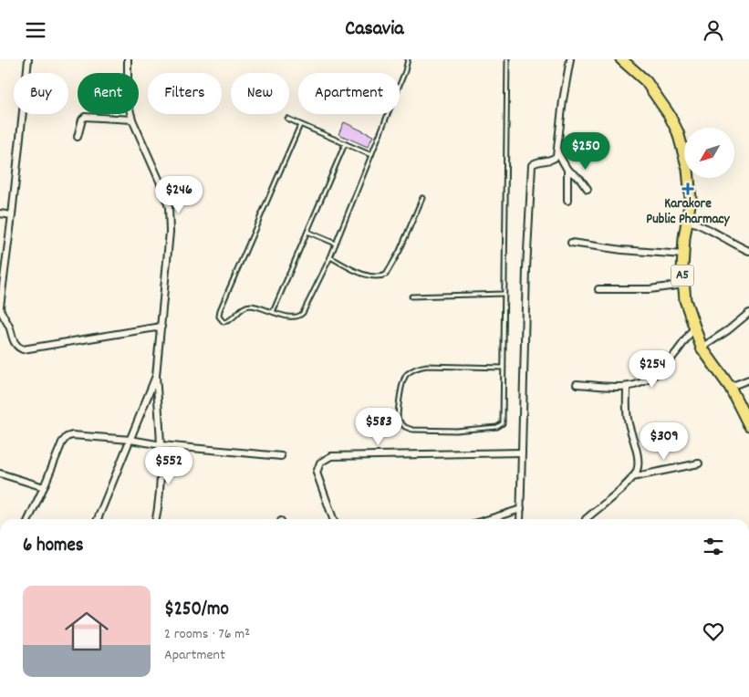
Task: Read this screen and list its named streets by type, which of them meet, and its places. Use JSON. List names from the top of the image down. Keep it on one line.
{"streets":{"highway":["A5"]},"places":{"health":["Karakore Public Pharmacy"]},"north":"bottom left","page":{"header":"Casavia","chip":["Buy","Rent","Filters","New","Apartment"],"price":["$250","$246","$254","$583","$309","$552"],"heading":"6 homes","list":[{"name":"$250/mo","note":"2 rooms · 76 m² · Apartment"}]}}
